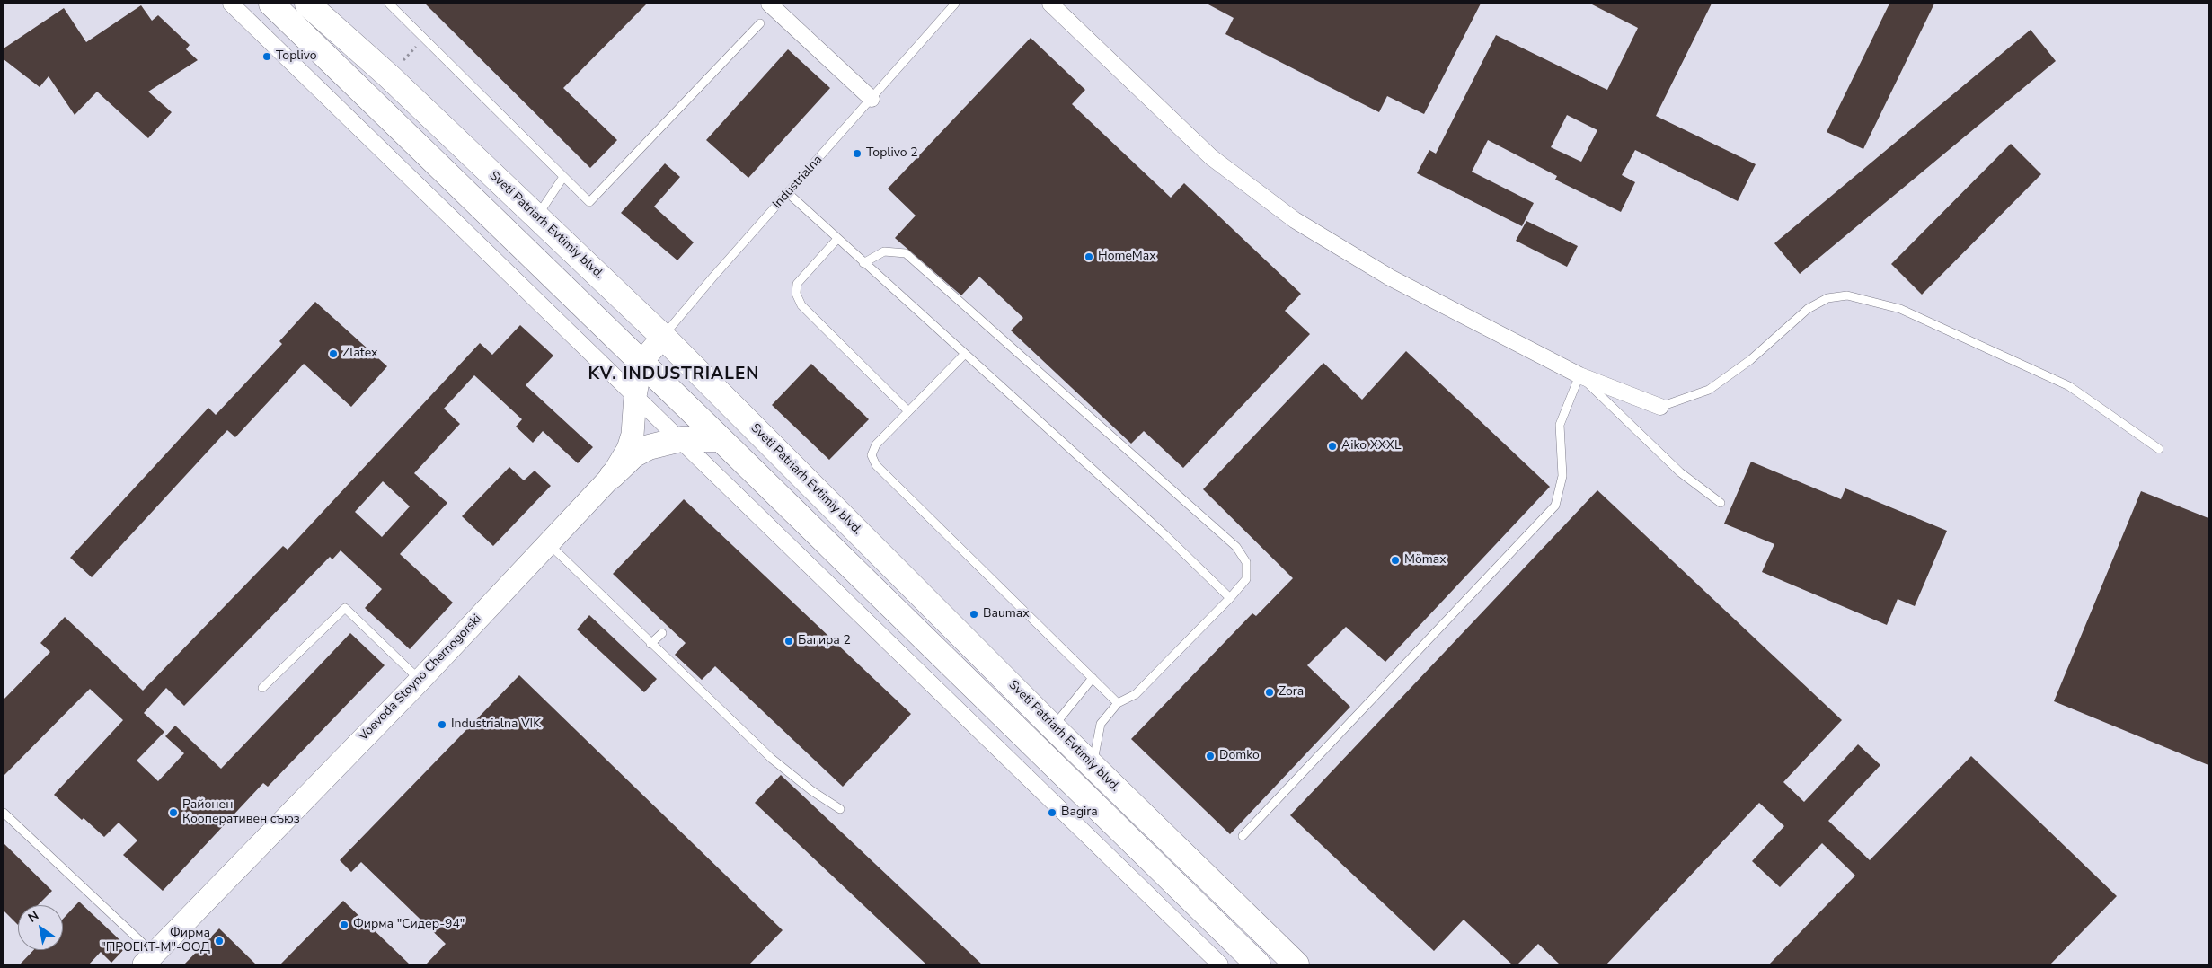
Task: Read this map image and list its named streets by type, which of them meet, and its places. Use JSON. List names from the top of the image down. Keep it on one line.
{"streets":{"main road":["Sveti Patriarh Evtimiy blvd."],"street":["Industrialna","Voevoda Stoyno Chernogorski"]},"crossings":[["Industrialna","Sveti Patriarh Evtimiy blvd."],["Industrialna","Voevoda Stoyno Chernogorski"]],"districts":["KV. INDUSTRIALEN"],"places":["Toplivo","Toplivo 2","HomeMax","Zlatex","Aiko XXXL","Mömax","Baumax","Багира 2","Zora","Industrialna VIK","Domko","Районен Кооперативен съюз","Bagira","Фирма \"Сидер-94\"","Фирма \"ПРОЕКТ-М\"-ООД"],"north":"top left"}
